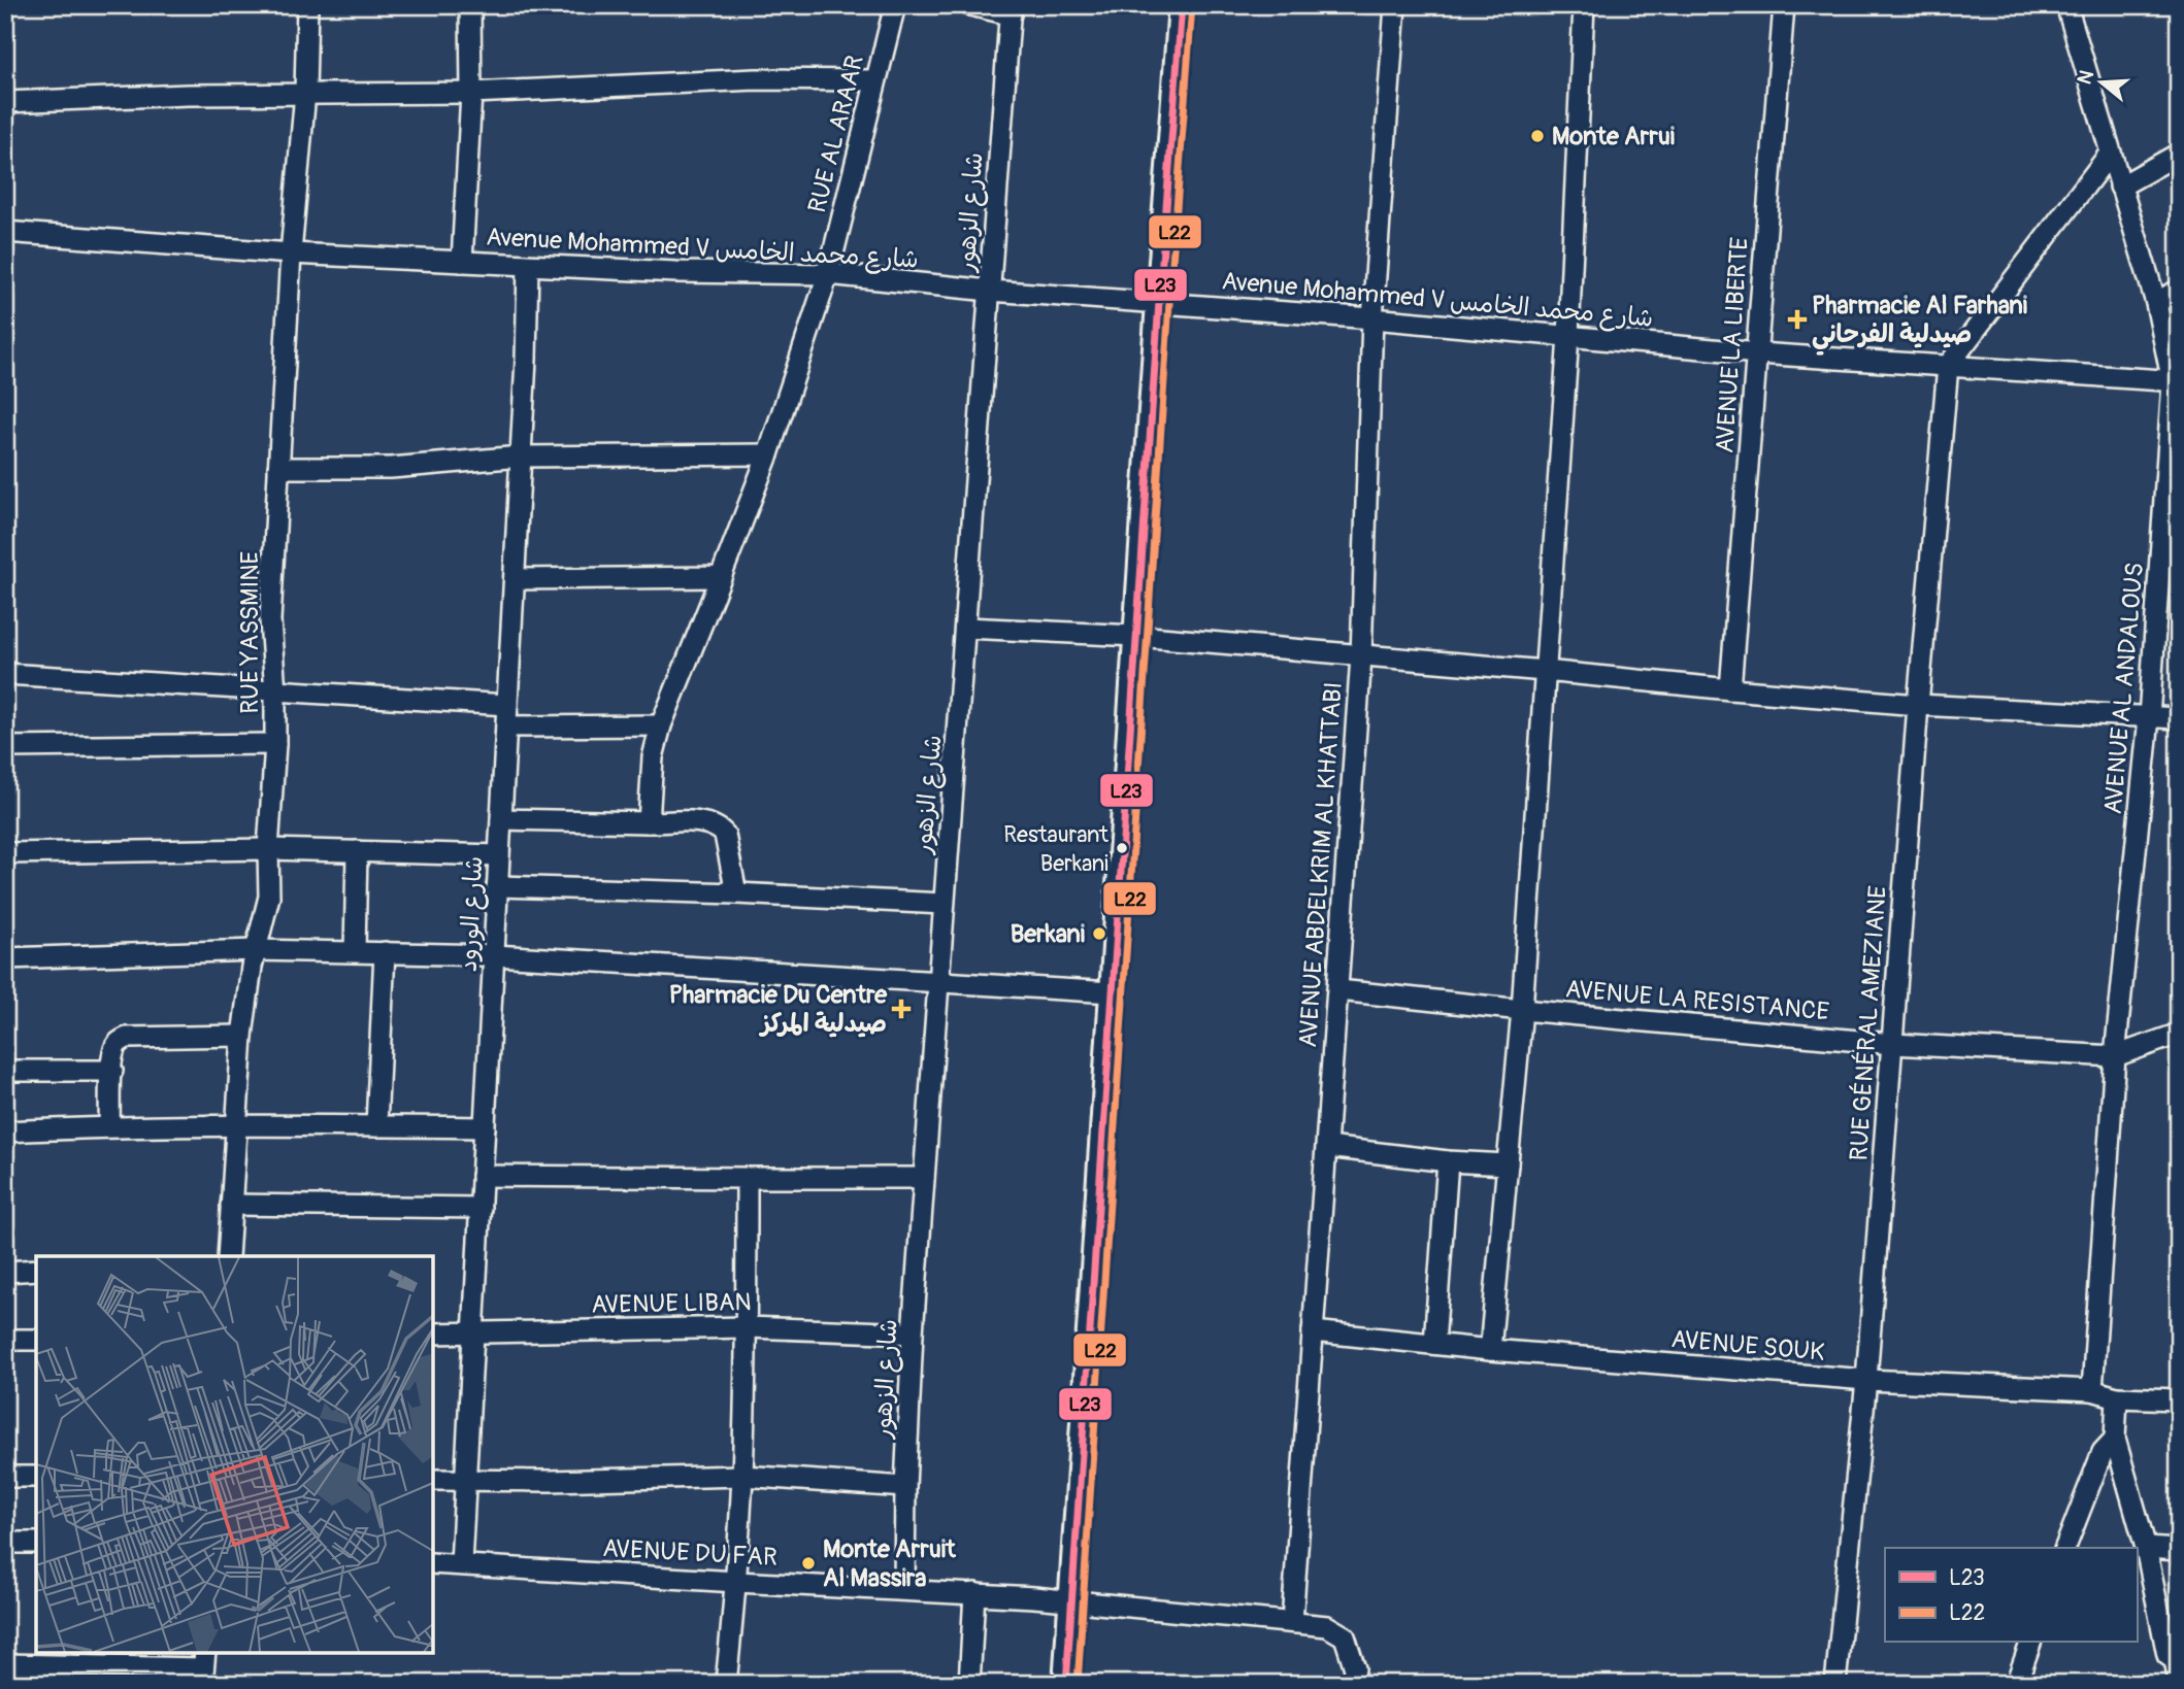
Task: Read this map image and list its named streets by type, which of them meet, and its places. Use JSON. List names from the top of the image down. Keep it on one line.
{"streets":{"street":["RUE AL ARAAR","شارع الزهور","Avenue Mohammed V شارع محمد الخامس","AVENUE LA LIBERTE","RUE YASSMINE","AVENUE AL ANDALOUS","AVENUE ABDELKRIM AL KHATTABI","شارع الورود","AVENUE LA RESISTANCE","RUE GÉNÉRAL AMEZIANE","AVENUE LIBAN","AVENUE SOUK","AVENUE DU FAR"]},"crossings":[["RUE AL ARAAR","Avenue Mohammed V شارع محمد الخامس"],["شارع الزهور","Avenue Mohammed V شارع محمد الخامس"],["شارع الزهور","AVENUE LIBAN"],["شارع الزهور","AVENUE DU FAR"],["Avenue Mohammed V شارع محمد الخامس","AVENUE LA LIBERTE"],["Avenue Mohammed V شارع محمد الخامس","RUE YASSMINE"],["Avenue Mohammed V شارع محمد الخامس","AVENUE AL ANDALOUS"],["Avenue Mohammed V شارع محمد الخامس","AVENUE ABDELKRIM AL KHATTABI"],["Avenue Mohammed V شارع محمد الخامس","شارع الورود"],["Avenue Mohammed V شارع محمد الخامس","RUE GÉNÉRAL AMEZIANE"],["AVENUE AL ANDALOUS","AVENUE LA RESISTANCE"],["AVENUE AL ANDALOUS","AVENUE SOUK"],["AVENUE ABDELKRIM AL KHATTABI","AVENUE LA RESISTANCE"],["AVENUE ABDELKRIM AL KHATTABI","AVENUE SOUK"],["AVENUE ABDELKRIM AL KHATTABI","AVENUE DU FAR"],["شارع الورود","AVENUE LIBAN"],["شارع الورود","AVENUE DU FAR"],["AVENUE LA RESISTANCE","RUE GÉNÉRAL AMEZIANE"],["RUE GÉNÉRAL AMEZIANE","AVENUE SOUK"]],"places":{"other":["Monte Arrui","Restaurant Berkani","Berkani","Monte Arruit Al Massira"],"health":["Pharmacie Al Farhani صيدلية الفرحاني","Pharmacie Du Centre صيدلية المركز"]},"lines":["transit line L23","transit line L22"],"legend":["L23","L22"],"north":"left"}
